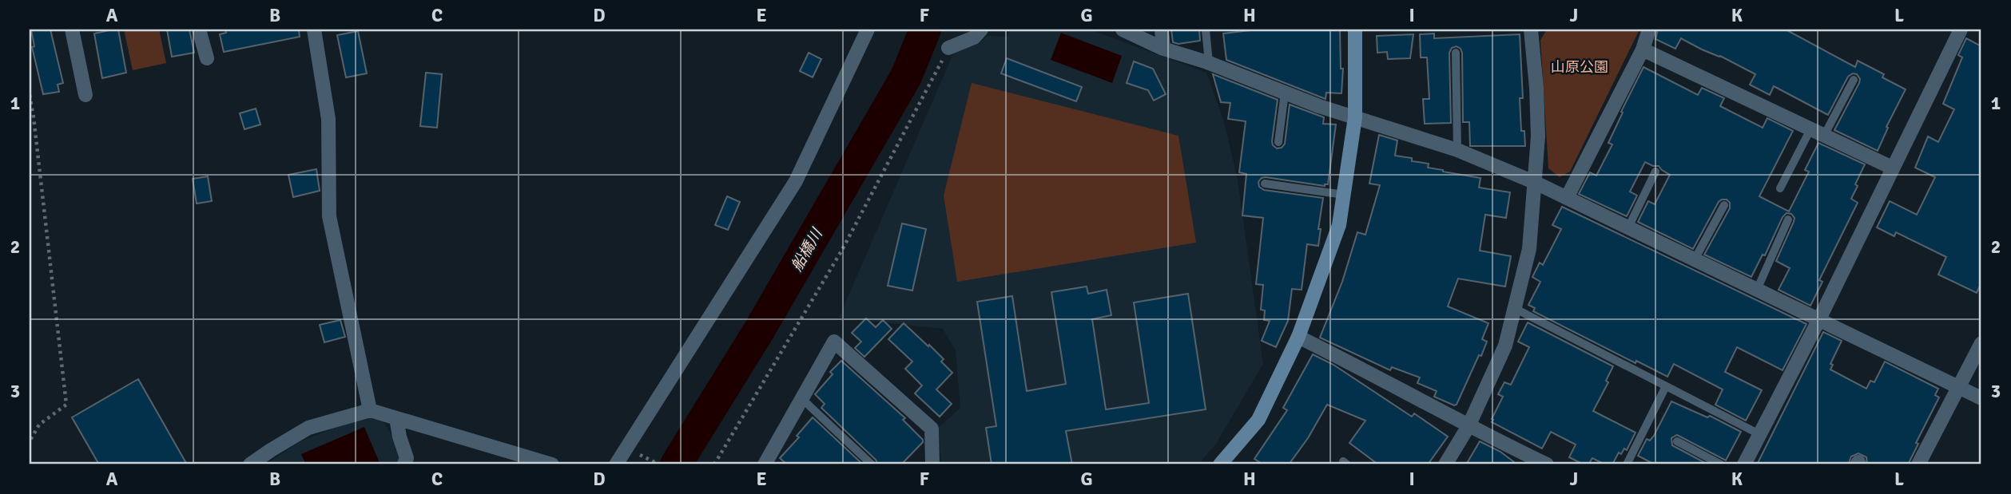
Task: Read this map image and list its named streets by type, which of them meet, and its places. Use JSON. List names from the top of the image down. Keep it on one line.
{"water":["船橋川"],"parks":["山原公園"],"grid":{"columns":["A","B","C","D","E","F","G","H","I","J","K","L"],"rows":["1","2","3"]}}
